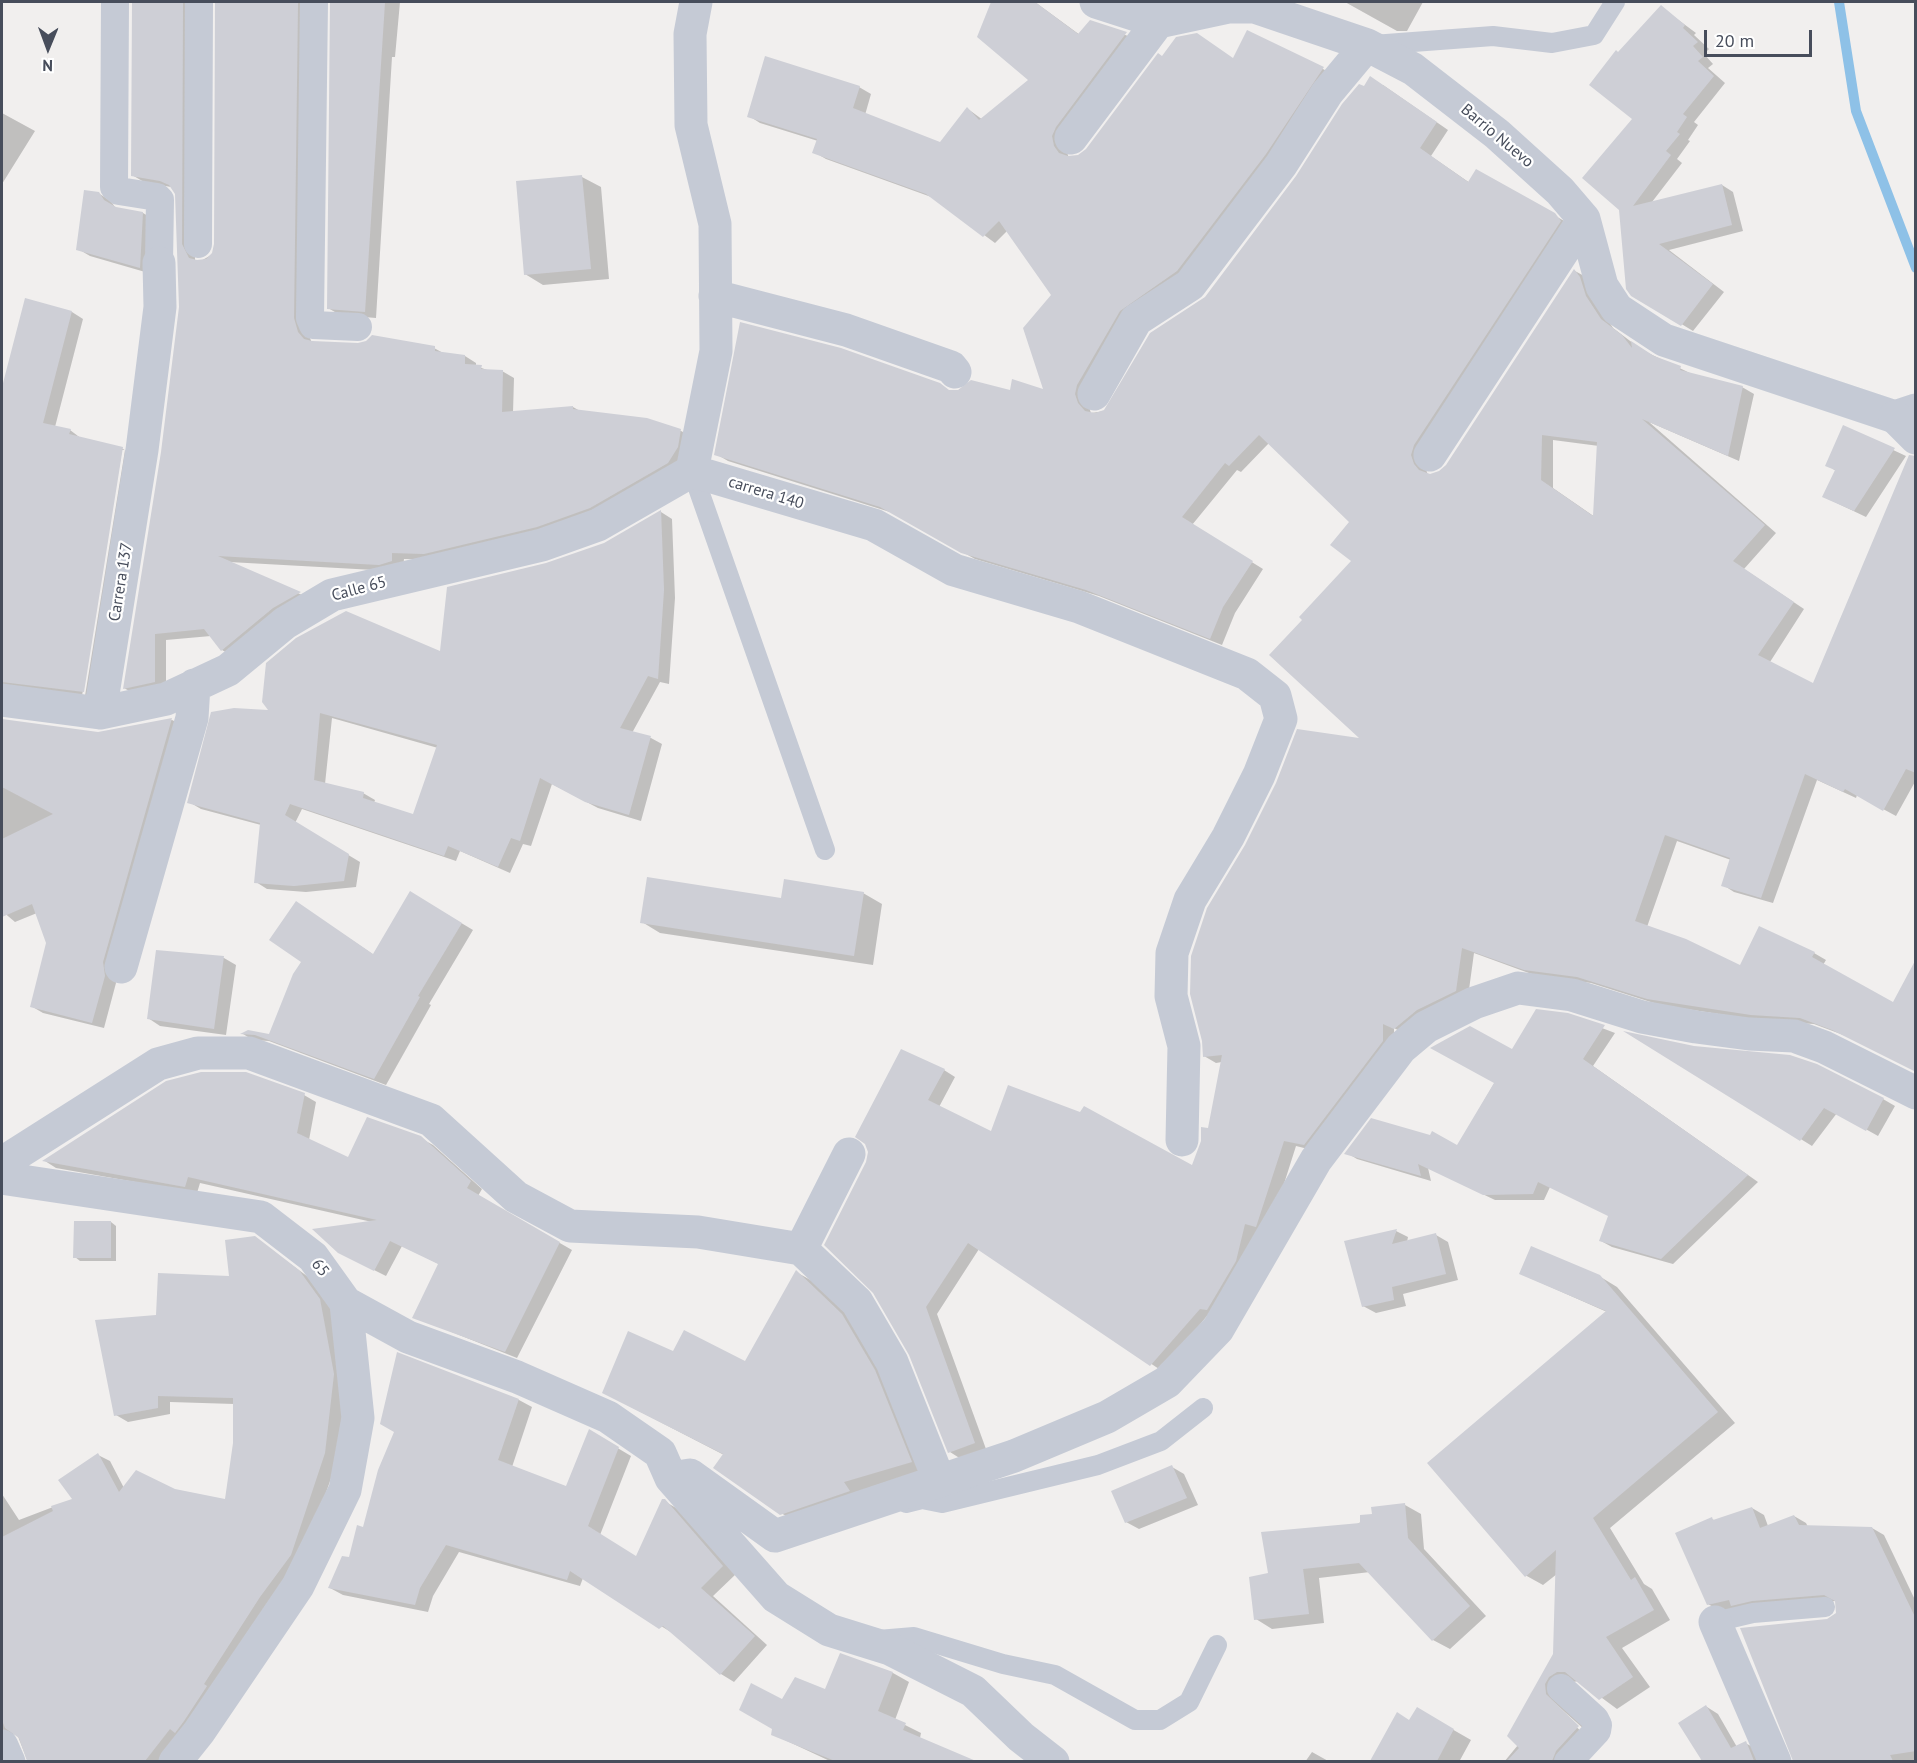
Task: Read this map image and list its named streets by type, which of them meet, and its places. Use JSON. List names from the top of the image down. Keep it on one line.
{"streets":{"street":["Barrio Nuevo","carrera 140","Carrera 137","Calle 65","65"]},"crossings":[["carrera 140","Calle 65"],["Carrera 137","Calle 65"]],"scale_bar":"20 m","north":"bottom"}
